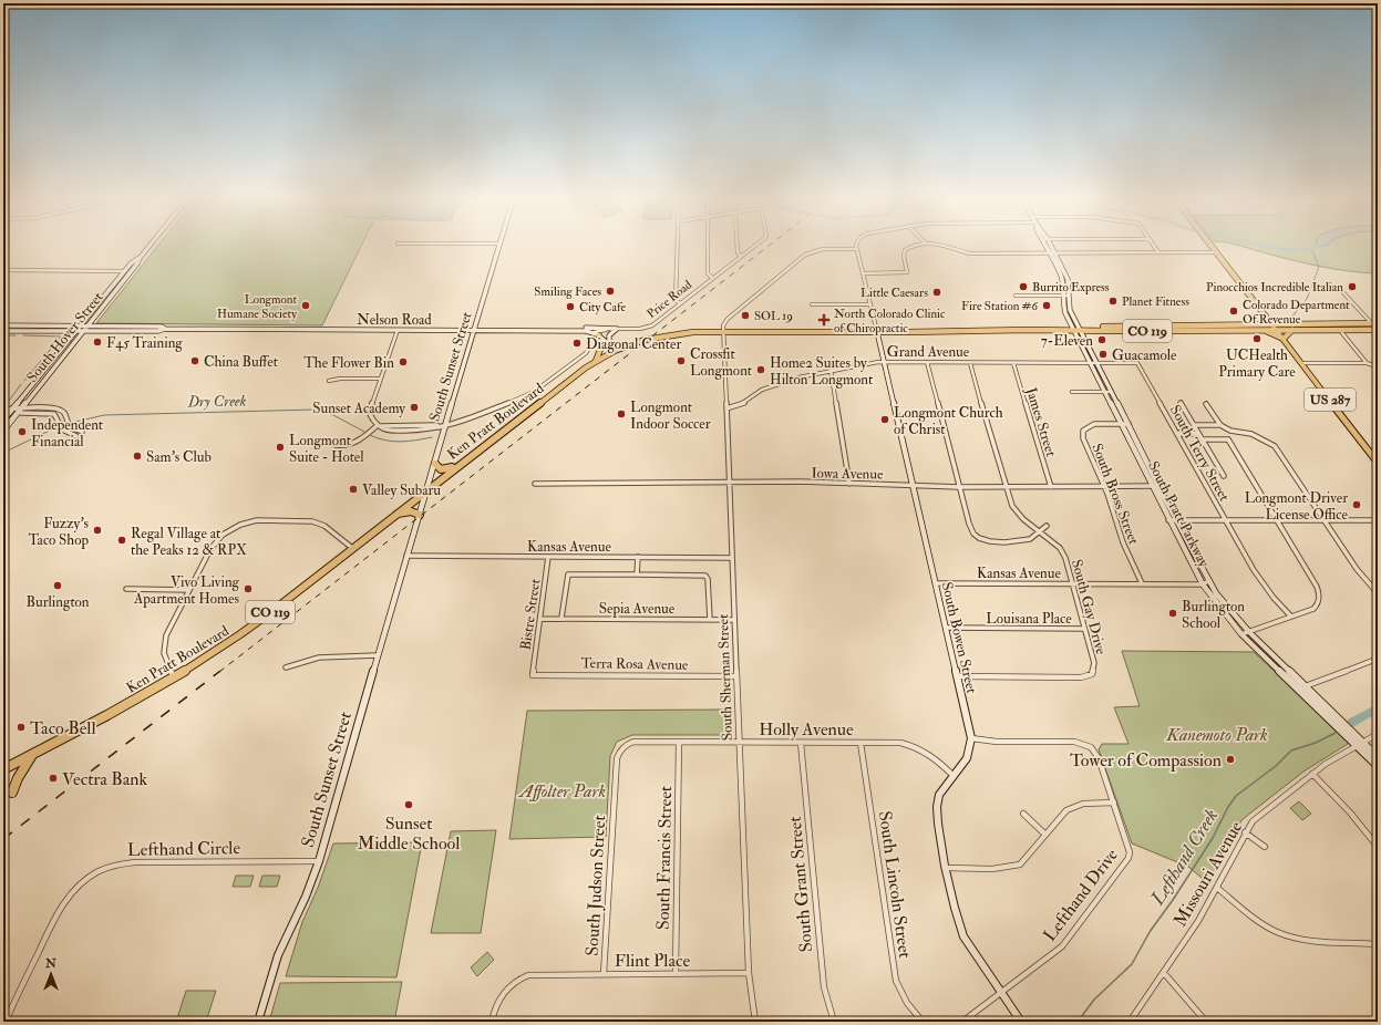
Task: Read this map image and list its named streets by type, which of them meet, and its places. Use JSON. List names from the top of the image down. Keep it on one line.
{"streets":{"highway":["CO 119","US 287","Ken Pratt Boulevard"],"street":["Price Road","Nelson Road","South Hover Street","Grand Avenue","South Sunset Street","James Street","South Terry Street","Iowa Avenue","South Bross Street","South Pratt Parkway","Kansas Avenue","South Gay Drive","Sepia Avenue","Bistre Street","Louisana Place","South Bowen Street","Terra Rosa Avenue","South Sherman Street","Holly Avenue","Lefthand Circle","South Francis Street","Missouri Avenue","South Grant Street","South Lincoln Street","South Judson Street","Lefthand Drive","Flint Place"]},"crossings":[["Price Road","Nelson Road"],["Nelson Road","South Hover Street"],["Nelson Road","South Sunset Street"],["Nelson Road","Ken Pratt Boulevard"],["CO 119","US 287"],["CO 119","Ken Pratt Boulevard"],["Grand Avenue","James Street"],["Grand Avenue","South Terry Street"],["Grand Avenue","South Pratt Parkway"],["Grand Avenue","South Gay Drive"],["Grand Avenue","South Bowen Street"],["Grand Avenue","South Sherman Street"],["South Sunset Street","Ken Pratt Boulevard"],["South Sunset Street","Kansas Avenue"],["South Sunset Street","Lefthand Circle"],["US 287","Ken Pratt Boulevard"],["Ken Pratt Boulevard","South Pratt Parkway"],["Ken Pratt Boulevard","South Bowen Street"],["Ken Pratt Boulevard","South Sherman Street"],["James Street","Iowa Avenue"],["Iowa Avenue","South Bross Street"],["Iowa Avenue","South Pratt Parkway"],["Iowa Avenue","South Gay Drive"],["Iowa Avenue","South Bowen Street"],["Iowa Avenue","South Sherman Street"],["South Bross Street","South Pratt Parkway"],["South Bross Street","Kansas Avenue"],["South Pratt Parkway","Kansas Avenue"],["South Pratt Parkway","Missouri Avenue"],["Kansas Avenue","South Gay Drive"],["Kansas Avenue","Bistre Street"],["Kansas Avenue","South Bowen Street"],["Kansas Avenue","South Sherman Street"],["South Gay Drive","Louisana Place"],["South Gay Drive","South Bowen Street"],["Sepia Avenue","Bistre Street"],["Sepia Avenue","South Sherman Street"],["Bistre Street","Terra Rosa Avenue"],["Louisana Place","South Bowen Street"],["South Bowen Street","Holly Avenue"],["South Bowen Street","Lefthand Drive"],["Terra Rosa Avenue","South Sherman Street"],["South Sherman Street","Holly Avenue"],["South Sherman Street","Flint Place"],["Holly Avenue","South Francis Street"],["Holly Avenue","South Grant Street"],["Holly Avenue","South Lincoln Street"],["Holly Avenue","South Judson Street"],["South Francis Street","Flint Place"],["South Judson Street","Flint Place"]],"water":["Dry Creek","Lefthand Creek"],"parks":["Kanemoto Park","Affolter Park"],"places":{"other":["Burrito Express","Pinocchios Incredible Italian","Smiling Faces","Little Caesars","Planet Fitness","Longmont Humane Society","Fire Station #6","City Cafe","Colorado Department Of Revenue","SOL 19","UCHealth Primary Care","7-Eleven","F45 Training","Diagonal Center","Guacamole","China Buffet","Crossfit Longmont","The Flower Bin","Home2 Suites by Hilton Longmont","Sunset Academy","Longmont Indoor Soccer","Longmont Church of Christ","Independent Financial","Longmont Suite - Hotel","Sam's Club","Valley Subaru","Longmont Driver License Office","Fuzzy's Taco Shop","Regal Village at the Peaks 12 & RPX","Burlington","Vivo Living Apartment Homes","Burlington School","Taco Bell","Tower of Compassion","Vectra Bank","Sunset Middle School"],"health":["North Colorado Clinic of Chiropractic"]},"north":"top"}
